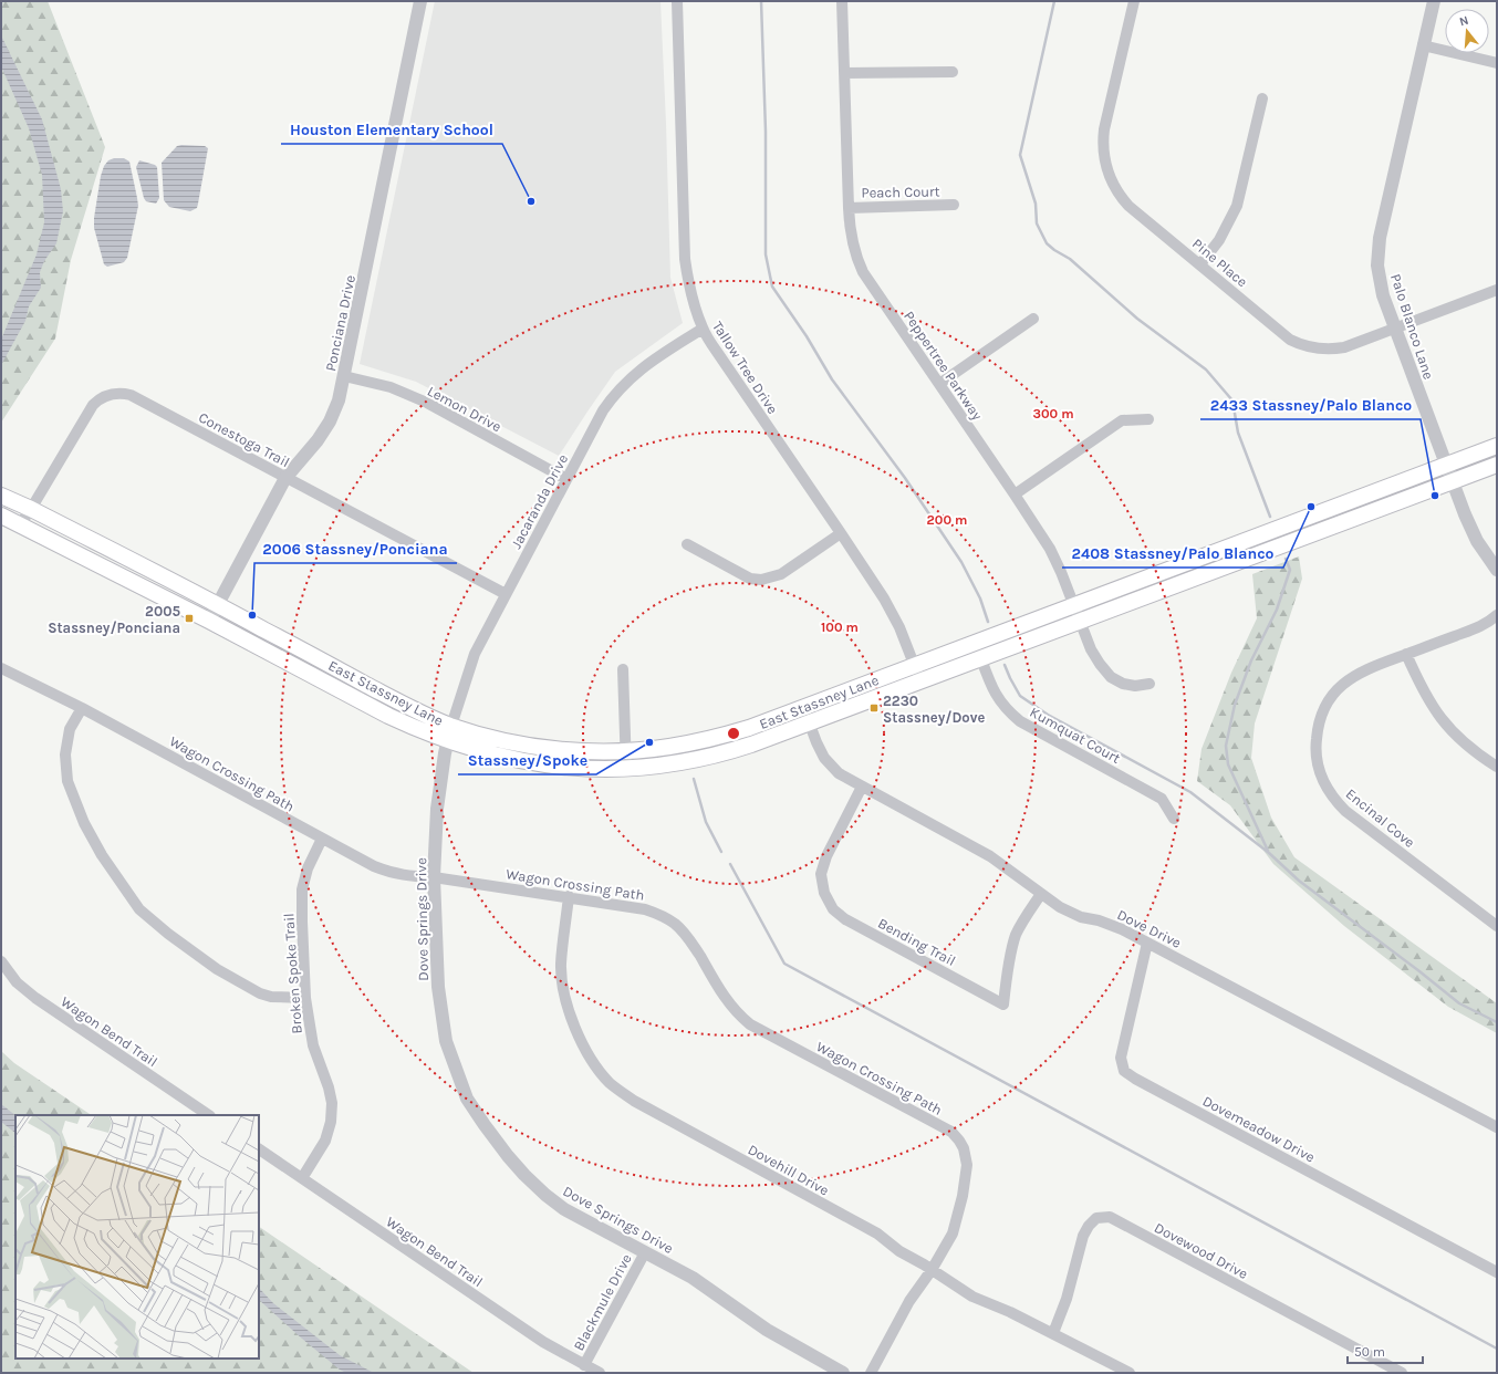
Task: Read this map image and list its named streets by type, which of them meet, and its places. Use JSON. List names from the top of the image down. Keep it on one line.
{"streets":{"main road":["East Stassney Lane"],"street":["Peach Court","Pine Place","Ponciana Drive","Palo Blanco Lane","Peppertree Parkway","Tallow Tree Drive","Lemon Drive","Conestoga Trail","Jacaranda Drive","Kumquat Court","Wagon Crossing Path","Encinal Cove","Dove Springs Drive","Dove Drive","Bending Trail","Broken Spoke Trail","Wagon Bend Trail","Dovemeadow Drive","Dovehill Drive","Dovewood Drive","Blackmule Drive"]},"crossings":[["Peach Court","Peppertree Parkway"],["Pine Place","Palo Blanco Lane"],["Ponciana Drive","Lemon Drive"],["Ponciana Drive","Conestoga Trail"],["Ponciana Drive","East Stassney Lane"],["Palo Blanco Lane","East Stassney Lane"],["Peppertree Parkway","East Stassney Lane"],["Tallow Tree Drive","Jacaranda Drive"],["Tallow Tree Drive","East Stassney Lane"],["Lemon Drive","Jacaranda Drive"],["Conestoga Trail","Jacaranda Drive"],["Conestoga Trail","East Stassney Lane"],["Jacaranda Drive","East Stassney Lane"],["Jacaranda Drive","Dove Springs Drive"],["East Stassney Lane","Kumquat Court"],["East Stassney Lane","Dove Springs Drive"],["East Stassney Lane","Dove Drive"],["Wagon Crossing Path","Dove Springs Drive"],["Wagon Crossing Path","Broken Spoke Trail"],["Wagon Crossing Path","Dovehill Drive"],["Dove Springs Drive","Blackmule Drive"],["Dove Drive","Bending Trail"],["Dove Drive","Dovemeadow Drive"],["Broken Spoke Trail","Wagon Bend Trail"],["Wagon Bend Trail","Blackmule Drive"],["Dovehill Drive","Dovewood Drive"]],"places":{"other":["Houston Elementary School","2433 Stassney/Palo Blanco","2408 Stassney/Palo Blanco","2006 Stassney/Ponciana","Stassney/Spoke"],"transit":["2005 Stassney/Ponciana","2230 Stassney/Dove"]},"scale_bar":"50 m","north":"top","rings":["300 m","200 m","100 m"]}
